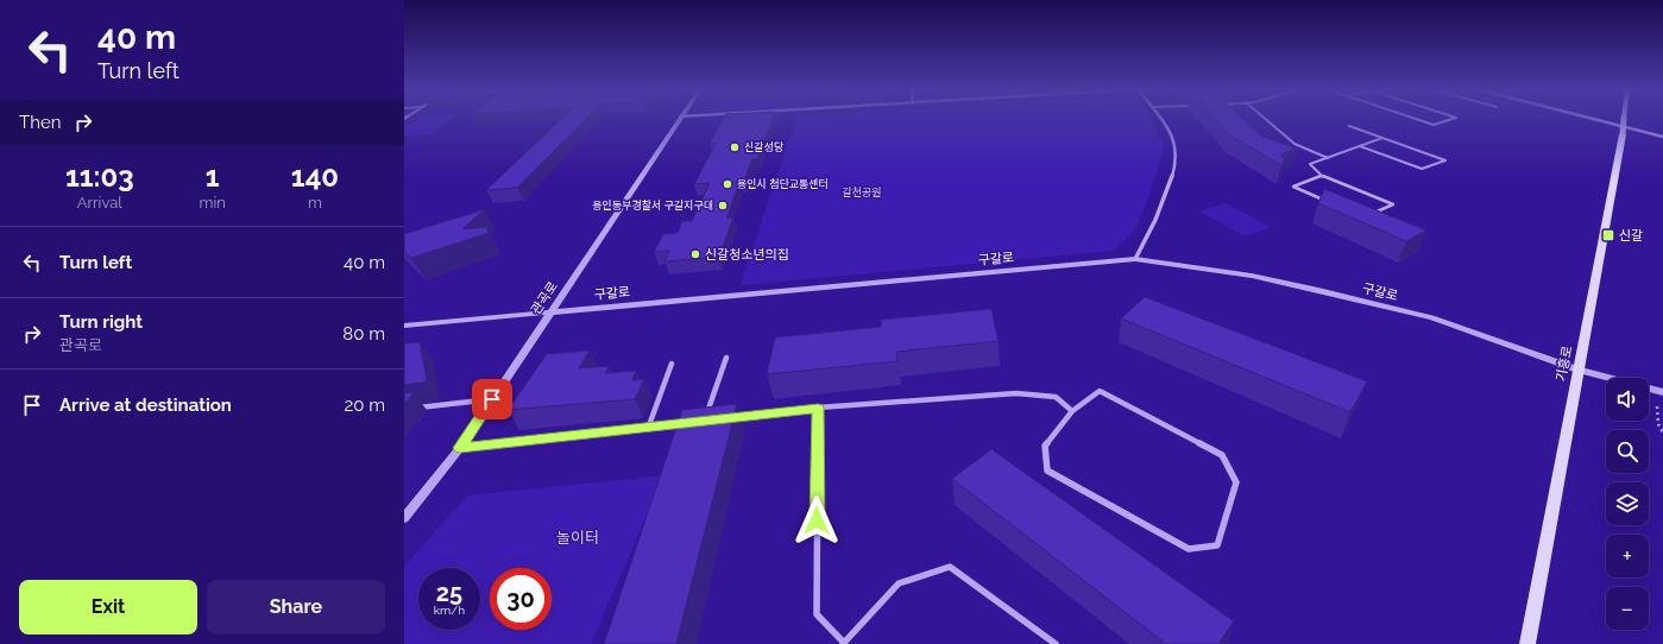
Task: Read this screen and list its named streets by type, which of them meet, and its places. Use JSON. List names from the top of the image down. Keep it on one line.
{"streets":{"main road":["기흥로"],"street":["구갈로","관곡로"]},"crossings":[["구갈로","관곡로"],["구갈로","기흥로"]],"parks":["갈천공원","놀이터"],"places":{"other":["신갈성당","용인시 첨단교통센터","용인동부경찰서 구갈지구대","신갈청소년의집"],"transit":["신갈"]},"page":{"turn":["40 m","Turn left"],"then":"Then","eta":["11:03","Arrival","1","min","140","m"],"list":[{"name":"Turn left","value":"40 m"},{"name":"Turn right","note":"관곡로","value":"80 m"},{"name":"Arrive at destination","value":"20 m"}],"map_buttons":["+","−"],"speed":"25 km/h","limit":"30","buttons":["Exit","Share"]}}
